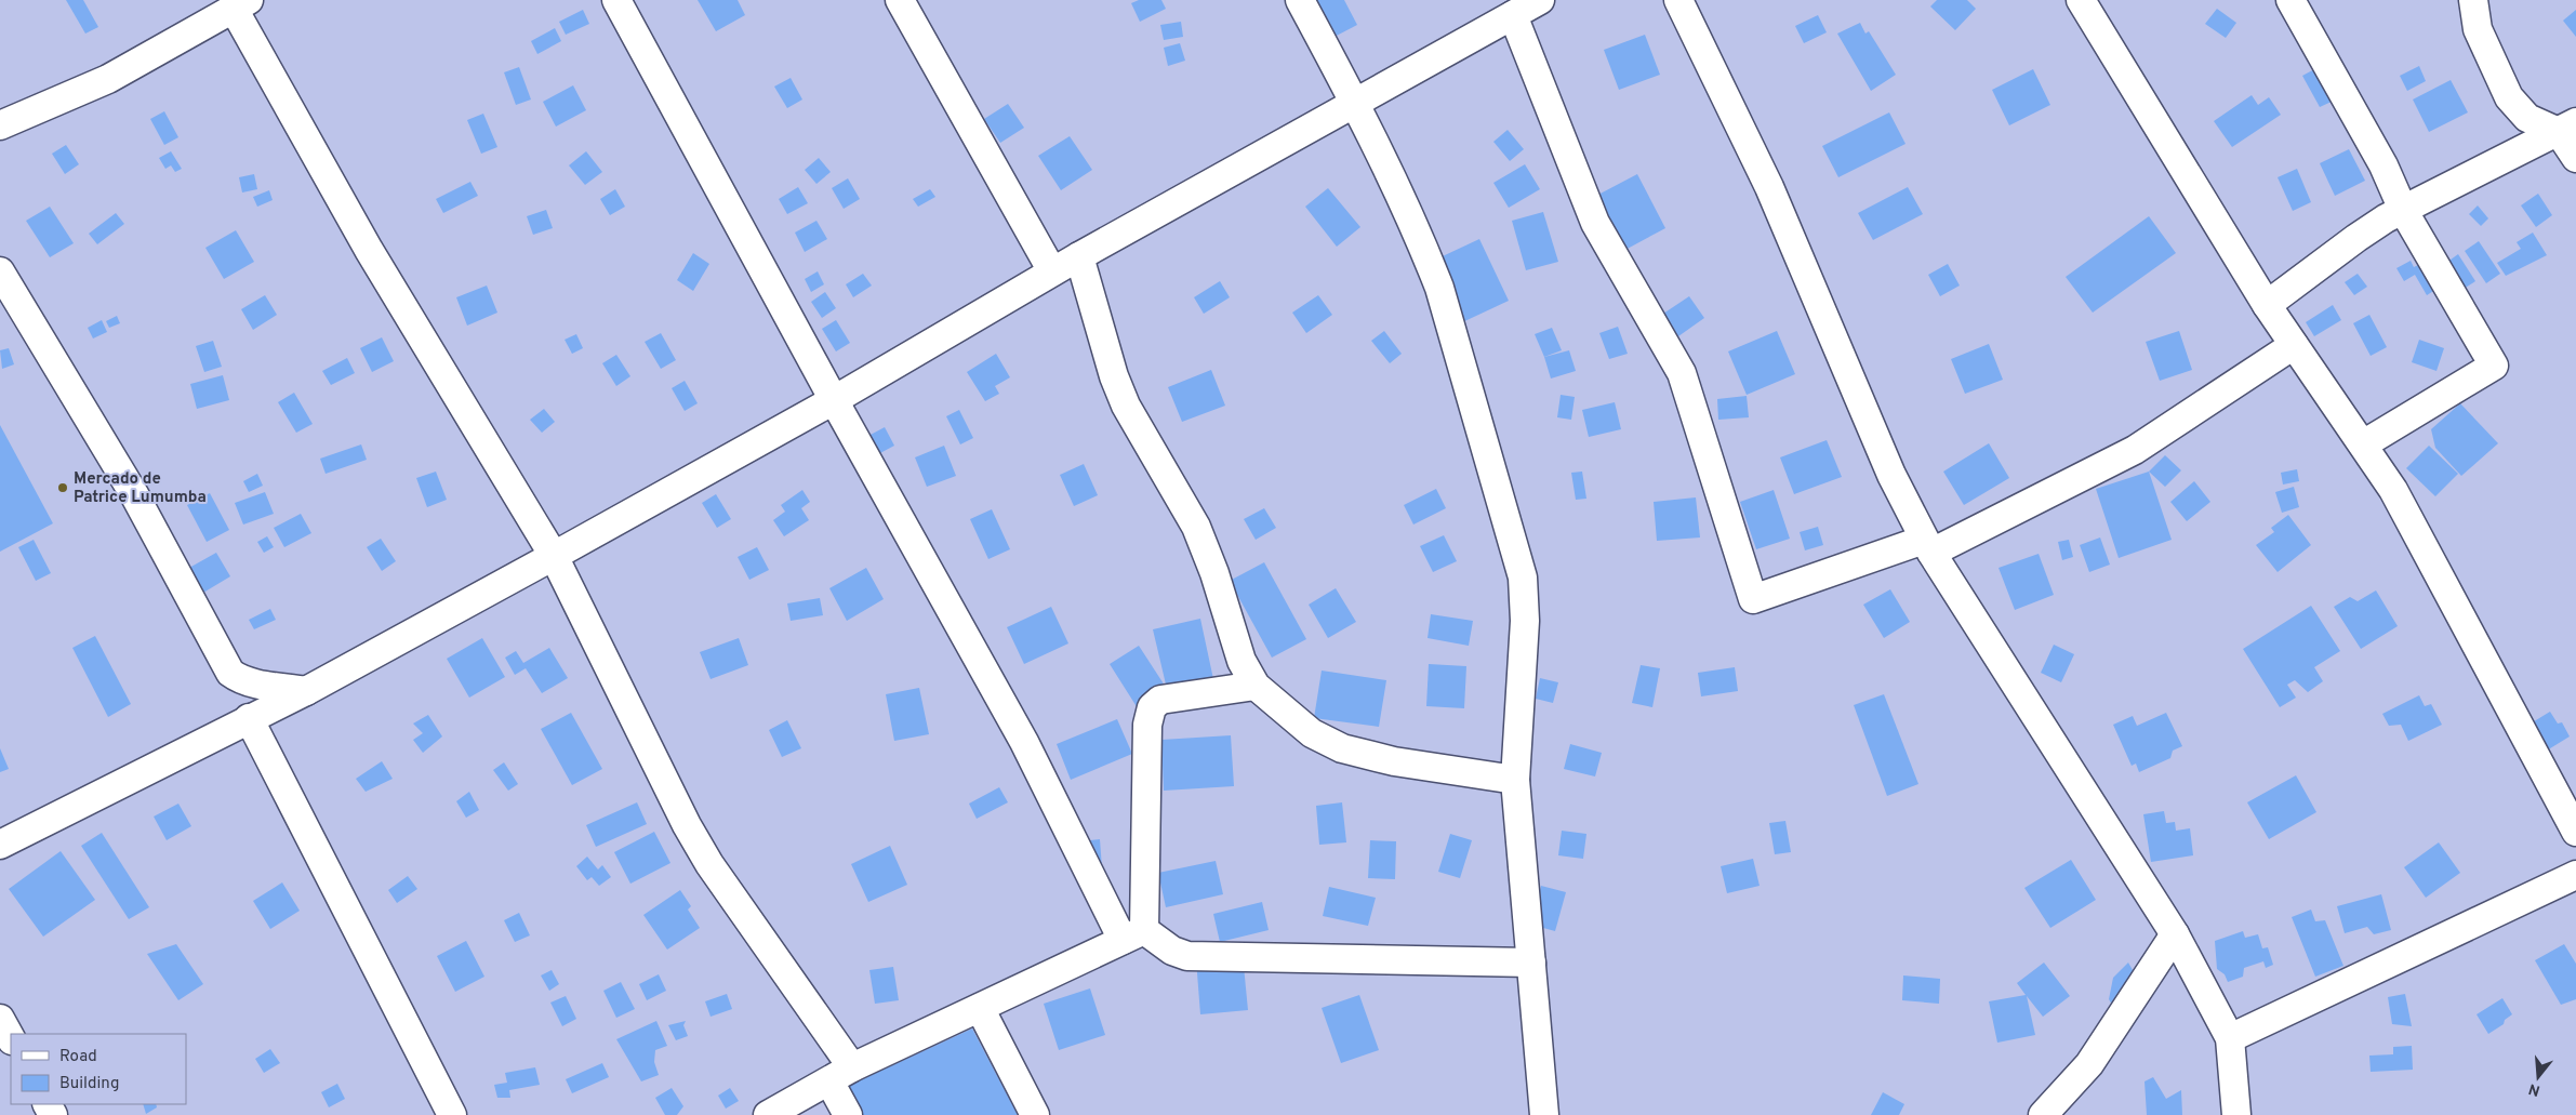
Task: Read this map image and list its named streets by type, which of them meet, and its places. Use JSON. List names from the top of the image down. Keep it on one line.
{"places":["Mercado de Patrice Lumumba"],"legend":["Road","Building"],"north":"bottom"}
